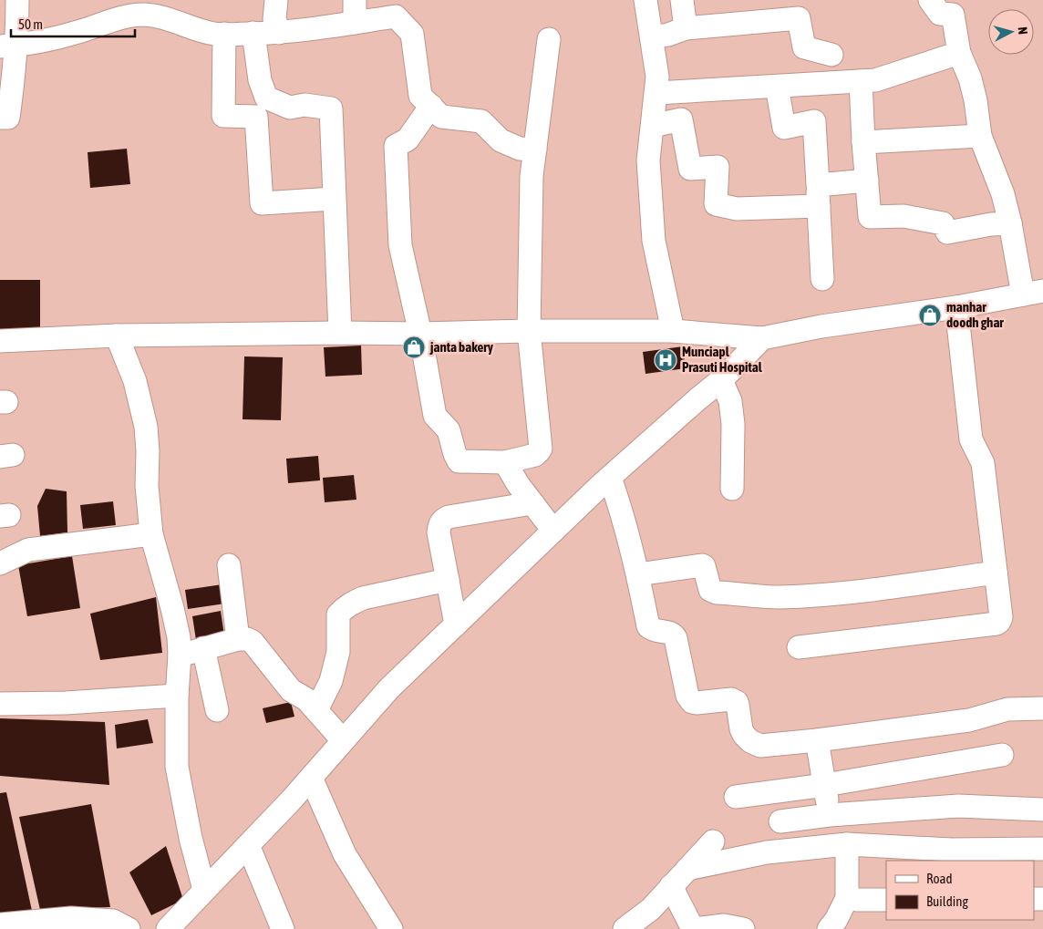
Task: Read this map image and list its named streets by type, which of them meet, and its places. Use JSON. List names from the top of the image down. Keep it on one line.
{"places":{"shop":["manhar doodh ghar","janta bakery"],"hospital":["Munciapl Prasuti Hospital"]},"legend":["Road","Building"],"scale_bar":"50 m","north":"right"}
